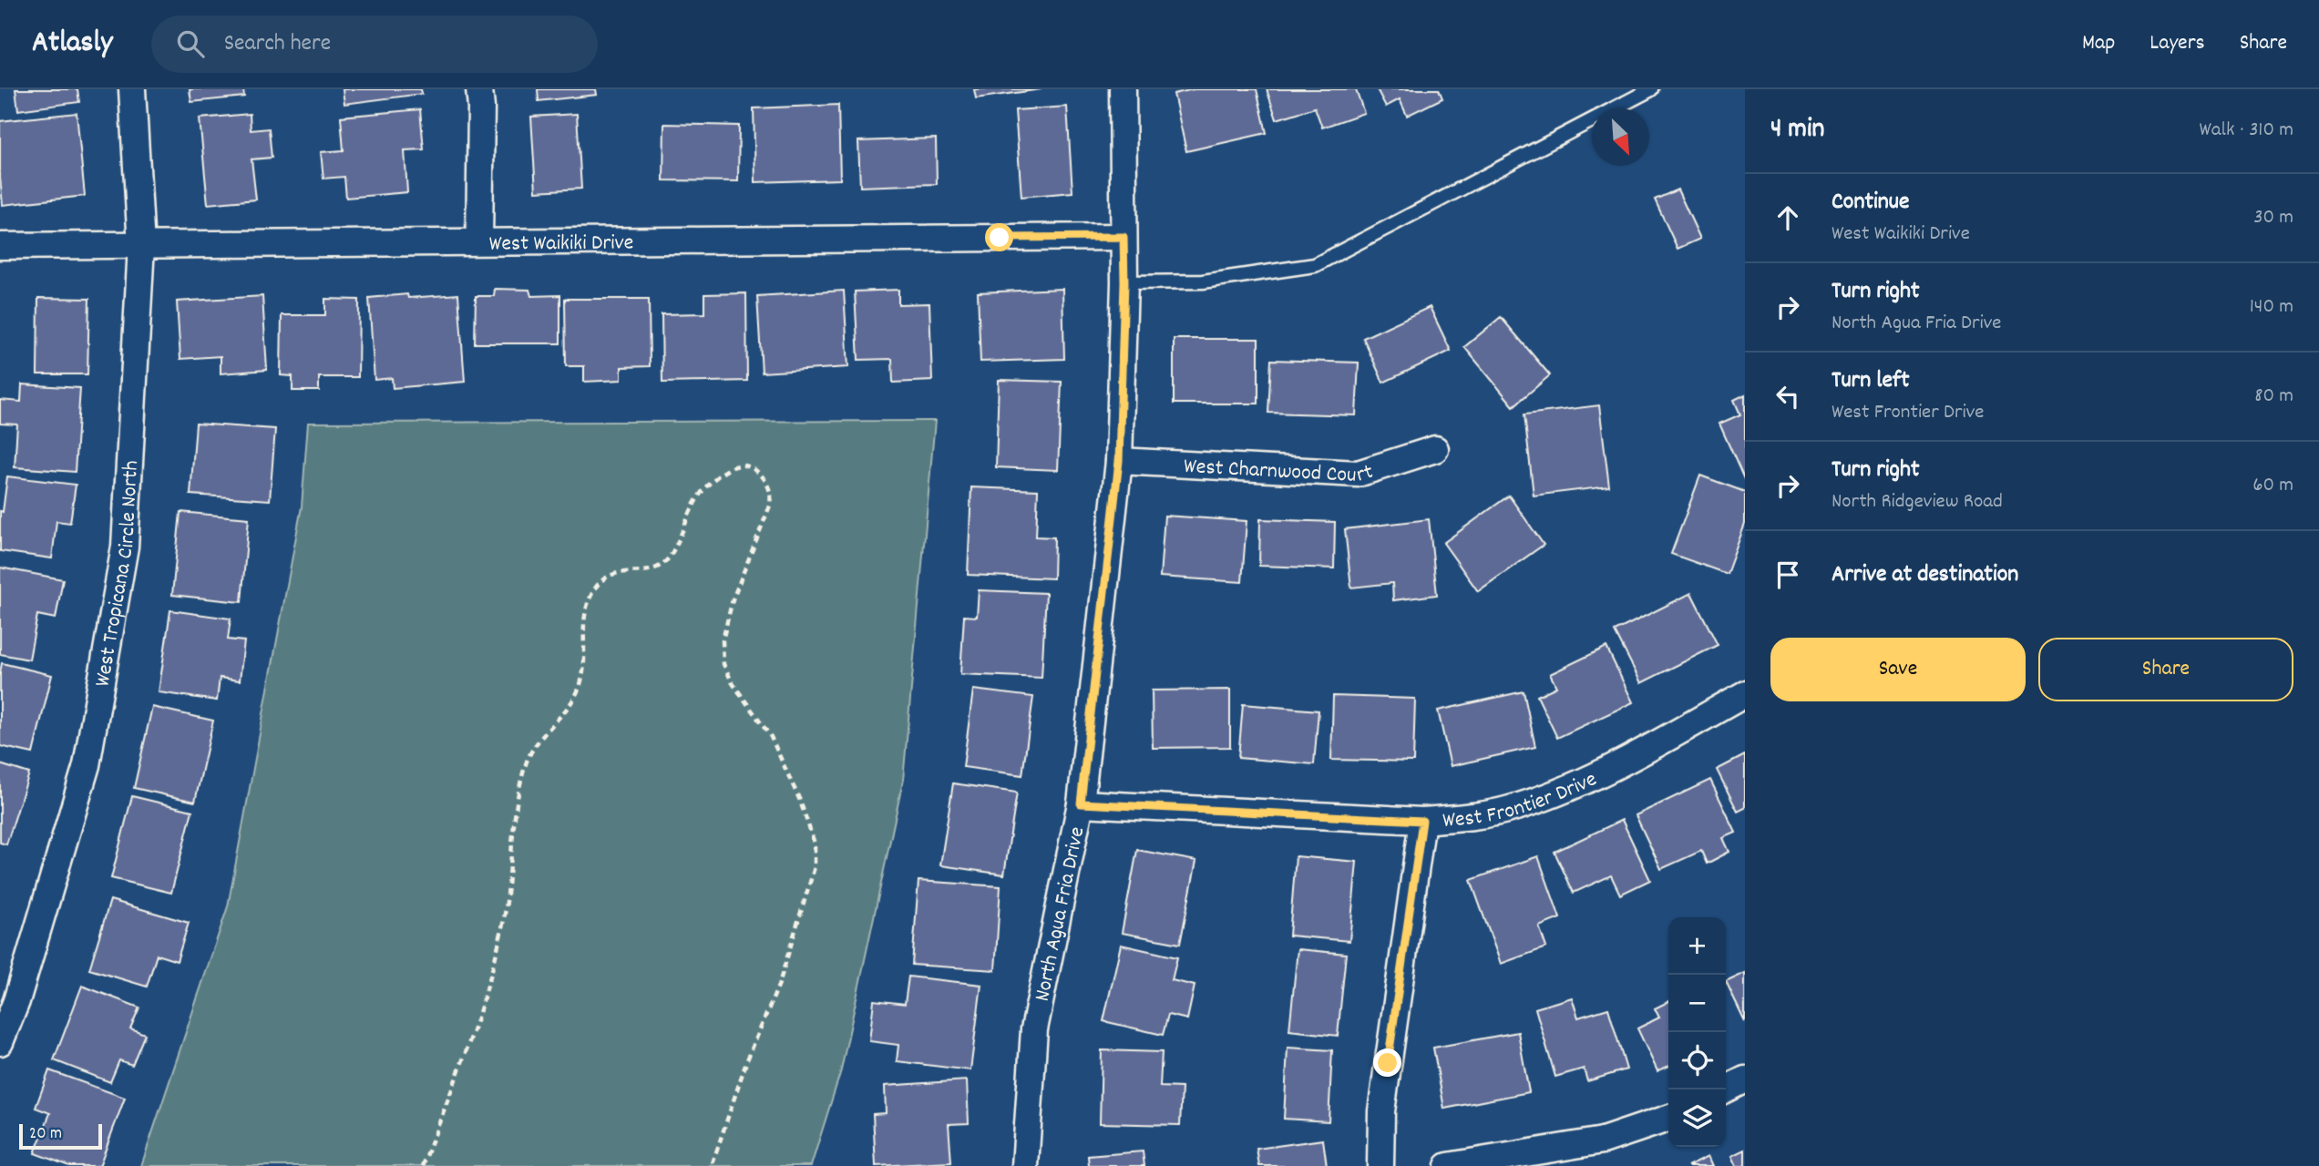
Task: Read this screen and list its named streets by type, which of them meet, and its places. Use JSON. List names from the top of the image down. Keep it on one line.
{"streets":{"street":["West Waikiki Drive","West Charnwood Court","West Tropicana Circle North","West Frontier Drive","North Agua Fria Drive"]},"crossings":[["West Waikiki Drive","West Tropicana Circle North"],["West Waikiki Drive","North Agua Fria Drive"],["West Charnwood Court","North Agua Fria Drive"],["West Frontier Drive","North Agua Fria Drive"]],"scale_bar":"20 m","north":"bottom right","page":{"header":"Atlasly","search":"Search here","nav":["Map","Layers","Share"],"heading":["4 min","Walk · 310 m"],"list":[["Continue","West Waikiki Drive","30 m"],["Turn right","North Agua Fria Drive","140 m"],["Turn left","West Frontier Drive","80 m"],["Turn right","North Ridgeview Road","60 m"],"Arrive at destination"],"buttons":["Save","Share"],"map_buttons":["+","−"],"scale":"20 m"}}
